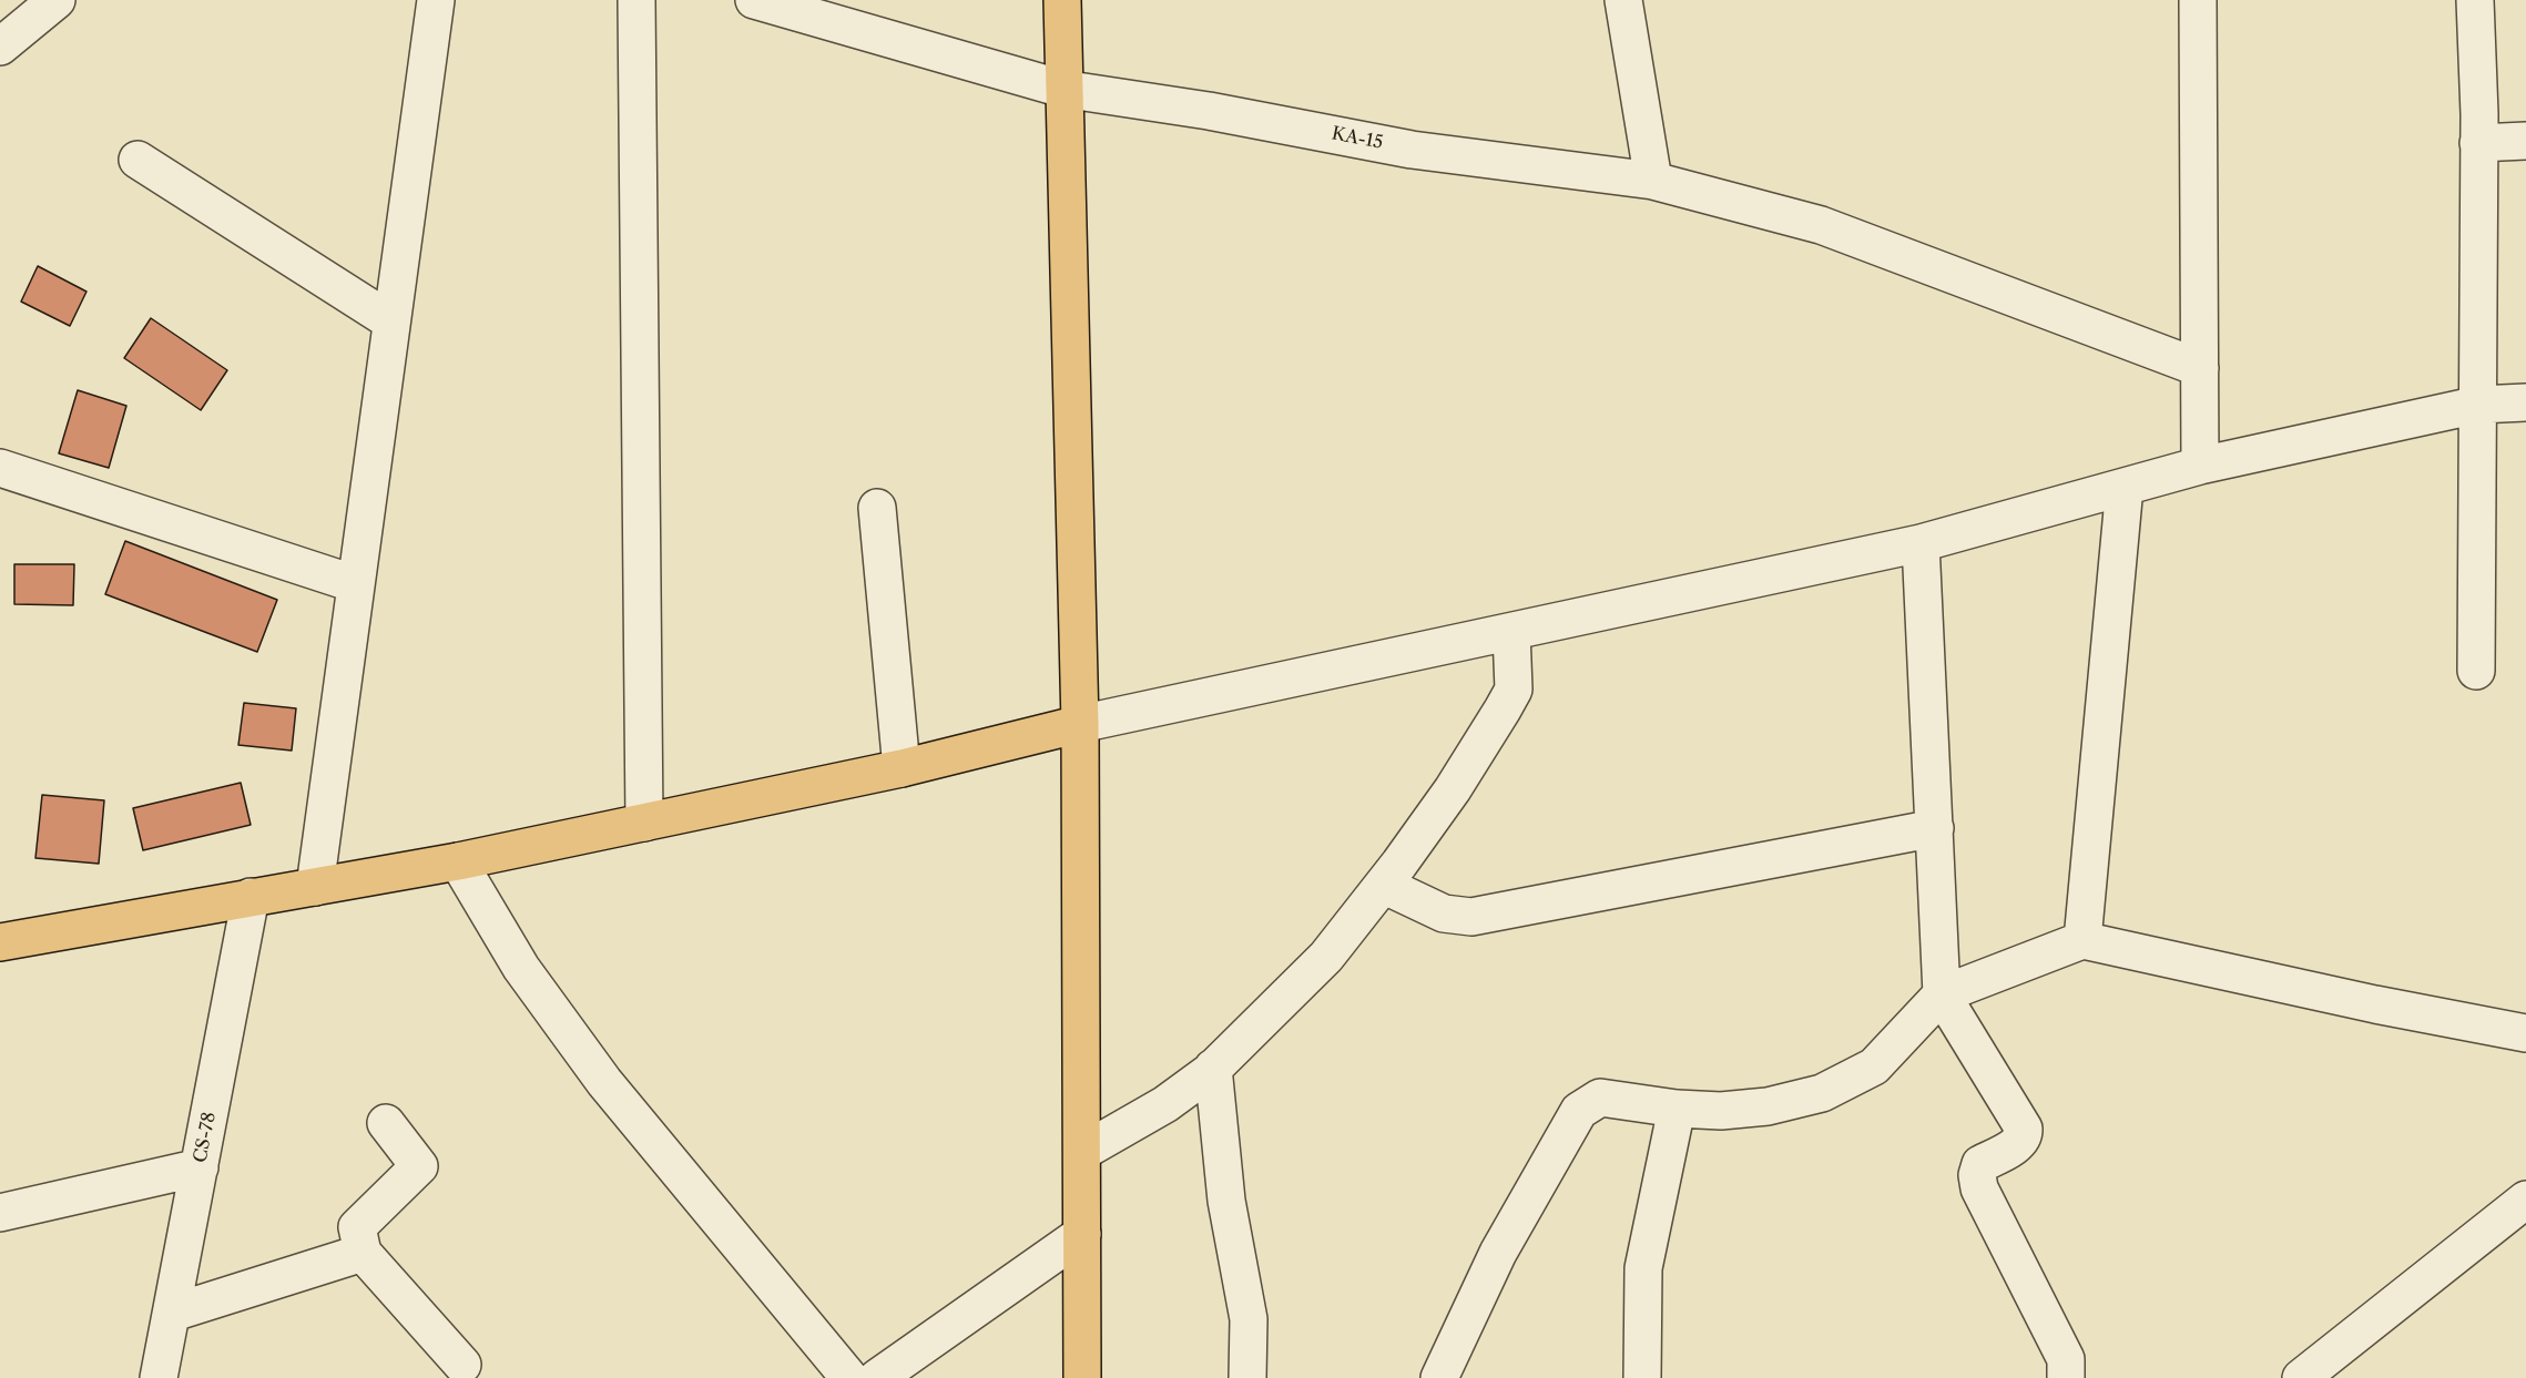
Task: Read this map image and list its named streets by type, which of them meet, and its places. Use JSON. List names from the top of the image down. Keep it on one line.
{"streets":{"street":["KA-15","CS-78"]}}
